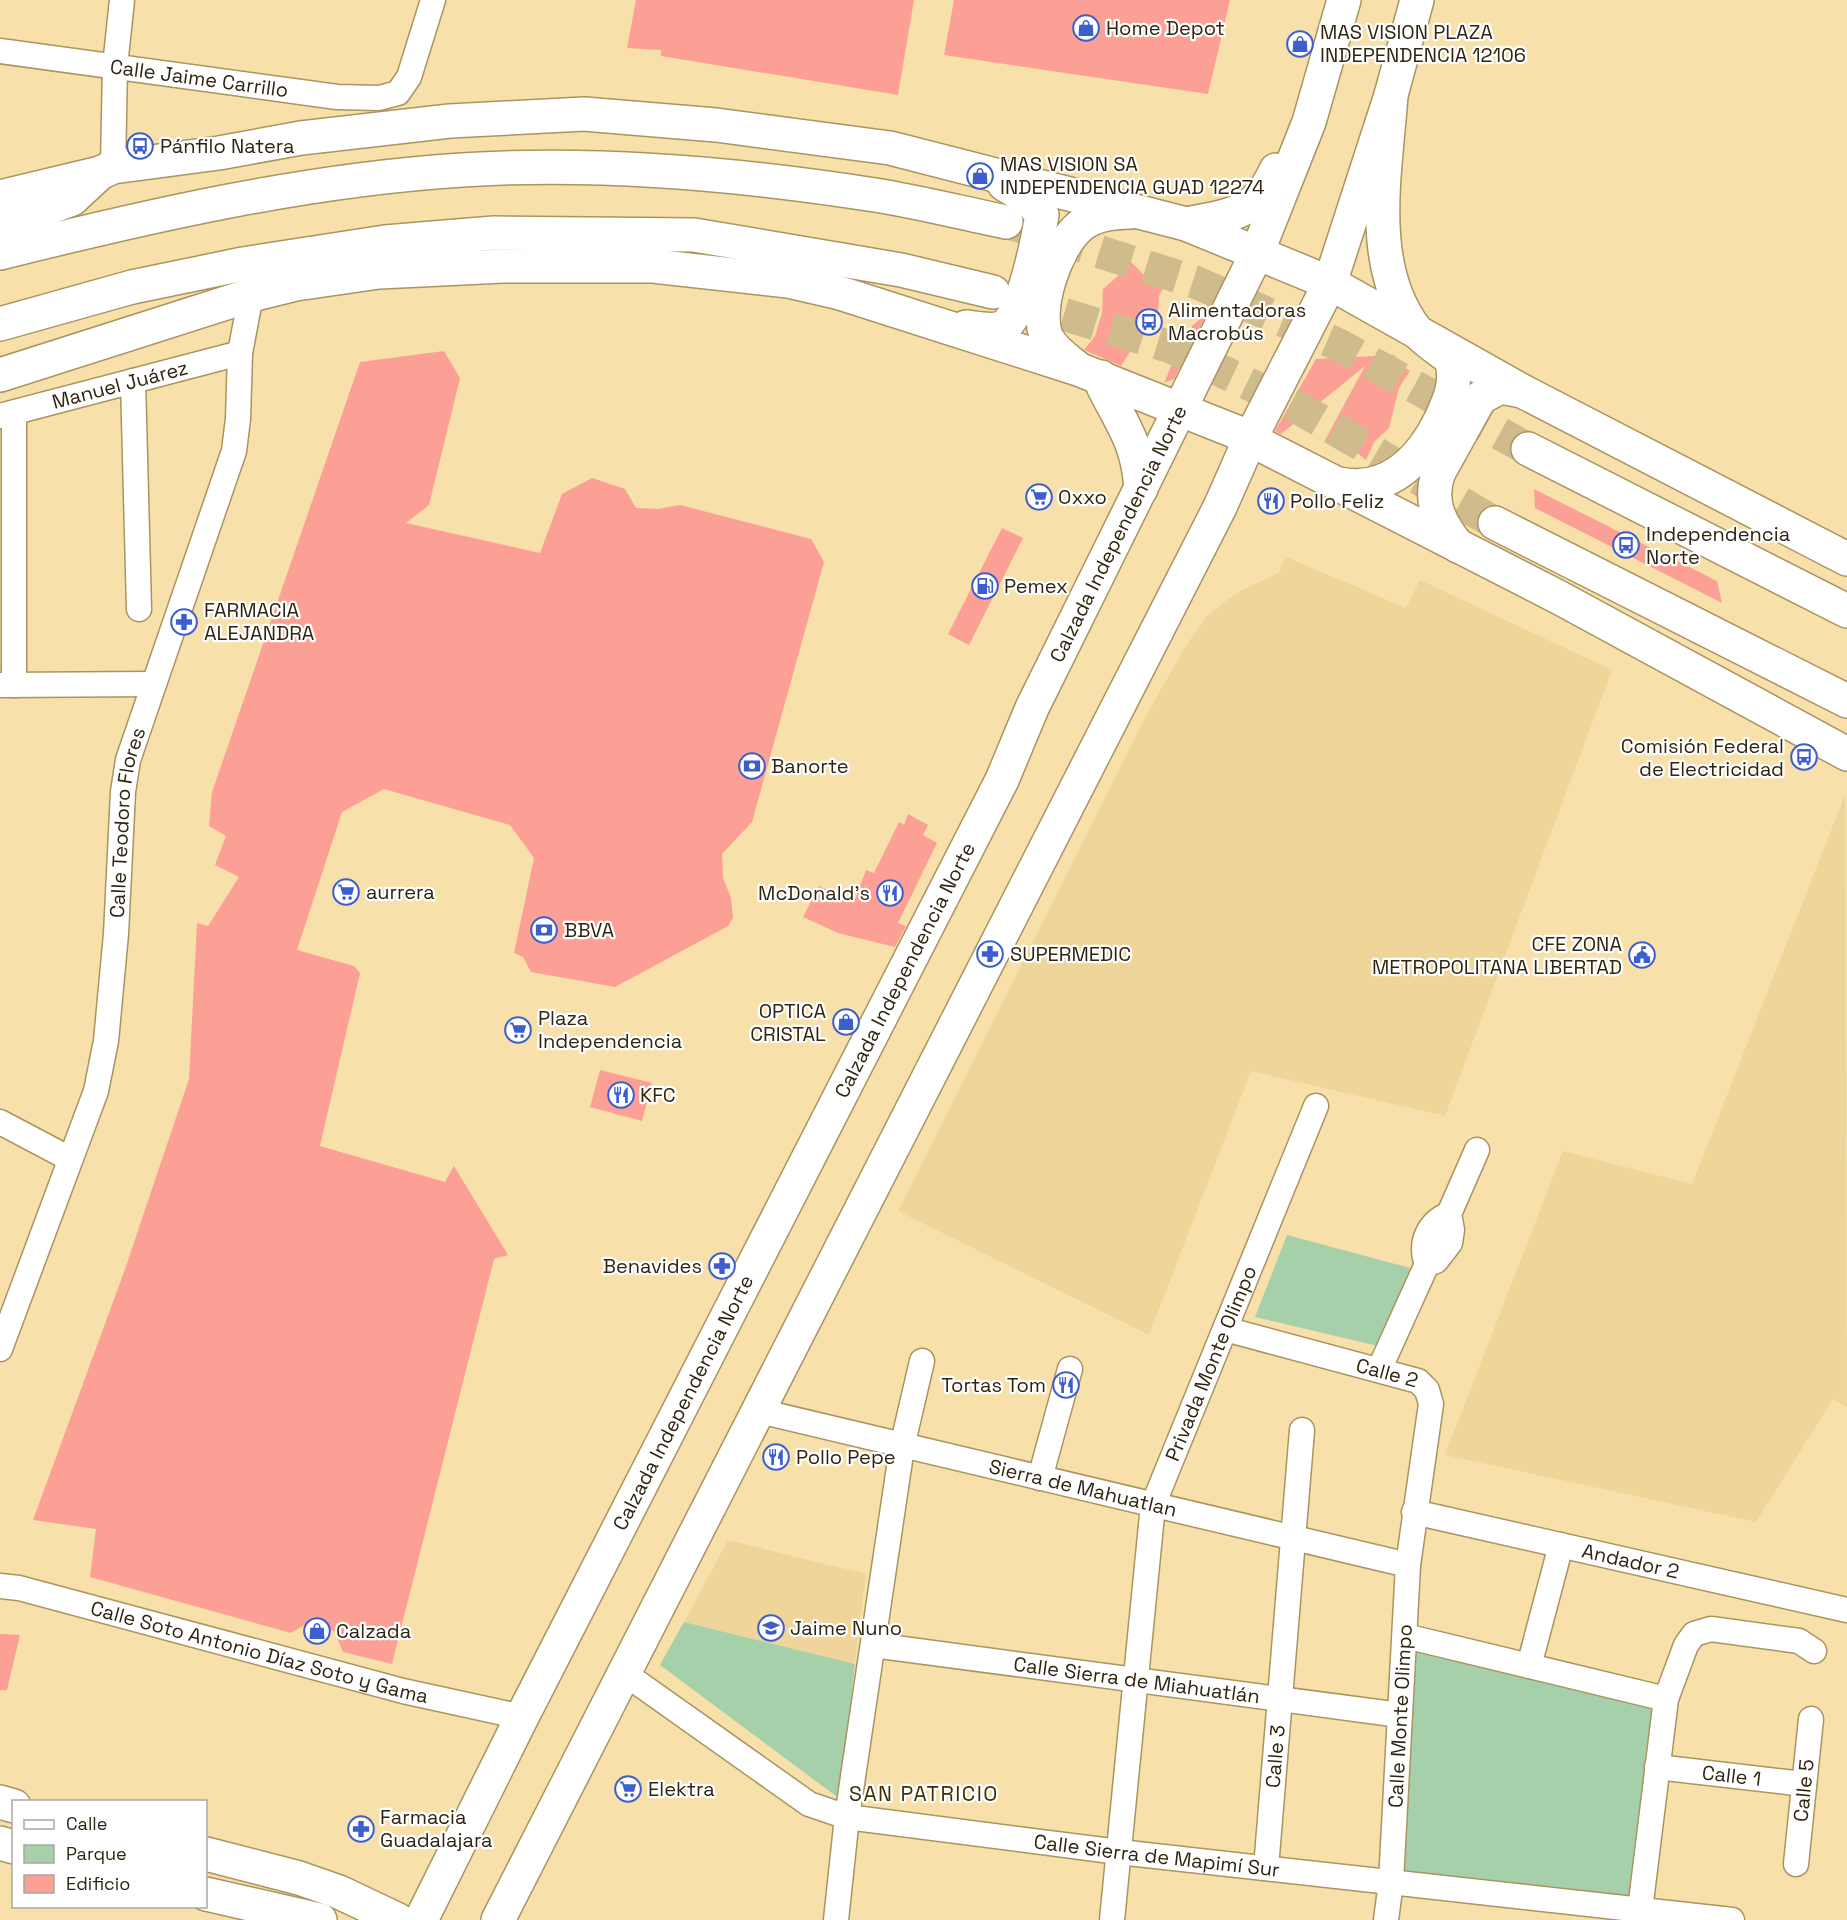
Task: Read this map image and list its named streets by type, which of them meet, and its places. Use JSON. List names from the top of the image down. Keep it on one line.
{"streets":{"main road":["Calzada Independencia Norte"],"street":["Calle Jaime Carrillo","Manuel Juárez","Calle Teodoro Flores","Privada Monte Olimpo","Calle 2","Sierra de Mahuatlan","Andador 2","Calle Soto Antonio Díaz Soto y Gama","Calle Sierra de Miahuatlán","Calle Monte Olimpo","Calle 3","Calle 1","Calle 5","Calle Sierra de Mapimí Sur"]},"crossings":[["Manuel Juárez","Calle Teodoro Flores"],["Calzada Independencia Norte","Calle Soto Antonio Díaz Soto y Gama"],["Privada Monte Olimpo","Calle 2"],["Privada Monte Olimpo","Sierra de Mahuatlan"],["Calle 2","Andador 2"],["Calle 2","Calle Monte Olimpo"],["Sierra de Mahuatlan","Calle Monte Olimpo"],["Sierra de Mahuatlan","Calle 3"],["Andador 2","Calle Monte Olimpo"],["Calle Sierra de Miahuatlán","Calle Monte Olimpo"],["Calle Sierra de Miahuatlán","Calle 3"],["Calle Monte Olimpo","Calle Sierra de Mapimí Sur"],["Calle 3","Calle Sierra de Mapimí Sur"],["Calle 1","Calle 5"]],"districts":["SAN PATRICIO"],"places":{"shop":["Home Depot","MAS VISION PLAZA INDEPENDENCIA 12106","MAS VISION SA INDEPENDENCIA GUAD 12274","OPTICA CRISTAL","Calzada"],"bus stop":["Pánfilo Natera","Alimentadoras Macrobús","Independencia Norte","Comisión Federal de Electricidad"],"supermarket":["Oxxo","aurrera","Plaza Independencia","Elektra"],"restaurant":["Pollo Feliz","McDonald's","KFC","Tortas Tom","Pollo Pepe"],"fuel station":["Pemex"],"pharmacy":["FARMACIA ALEJANDRA","SUPERMEDIC","Benavides","Farmacia Guadalajara"],"bank":["Banorte","BBVA"],"public building":["CFE ZONA METROPOLITANA LIBERTAD"],"school or university":["Jaime Nuno"]},"legend":["Calle","Parque","Edificio"]}
